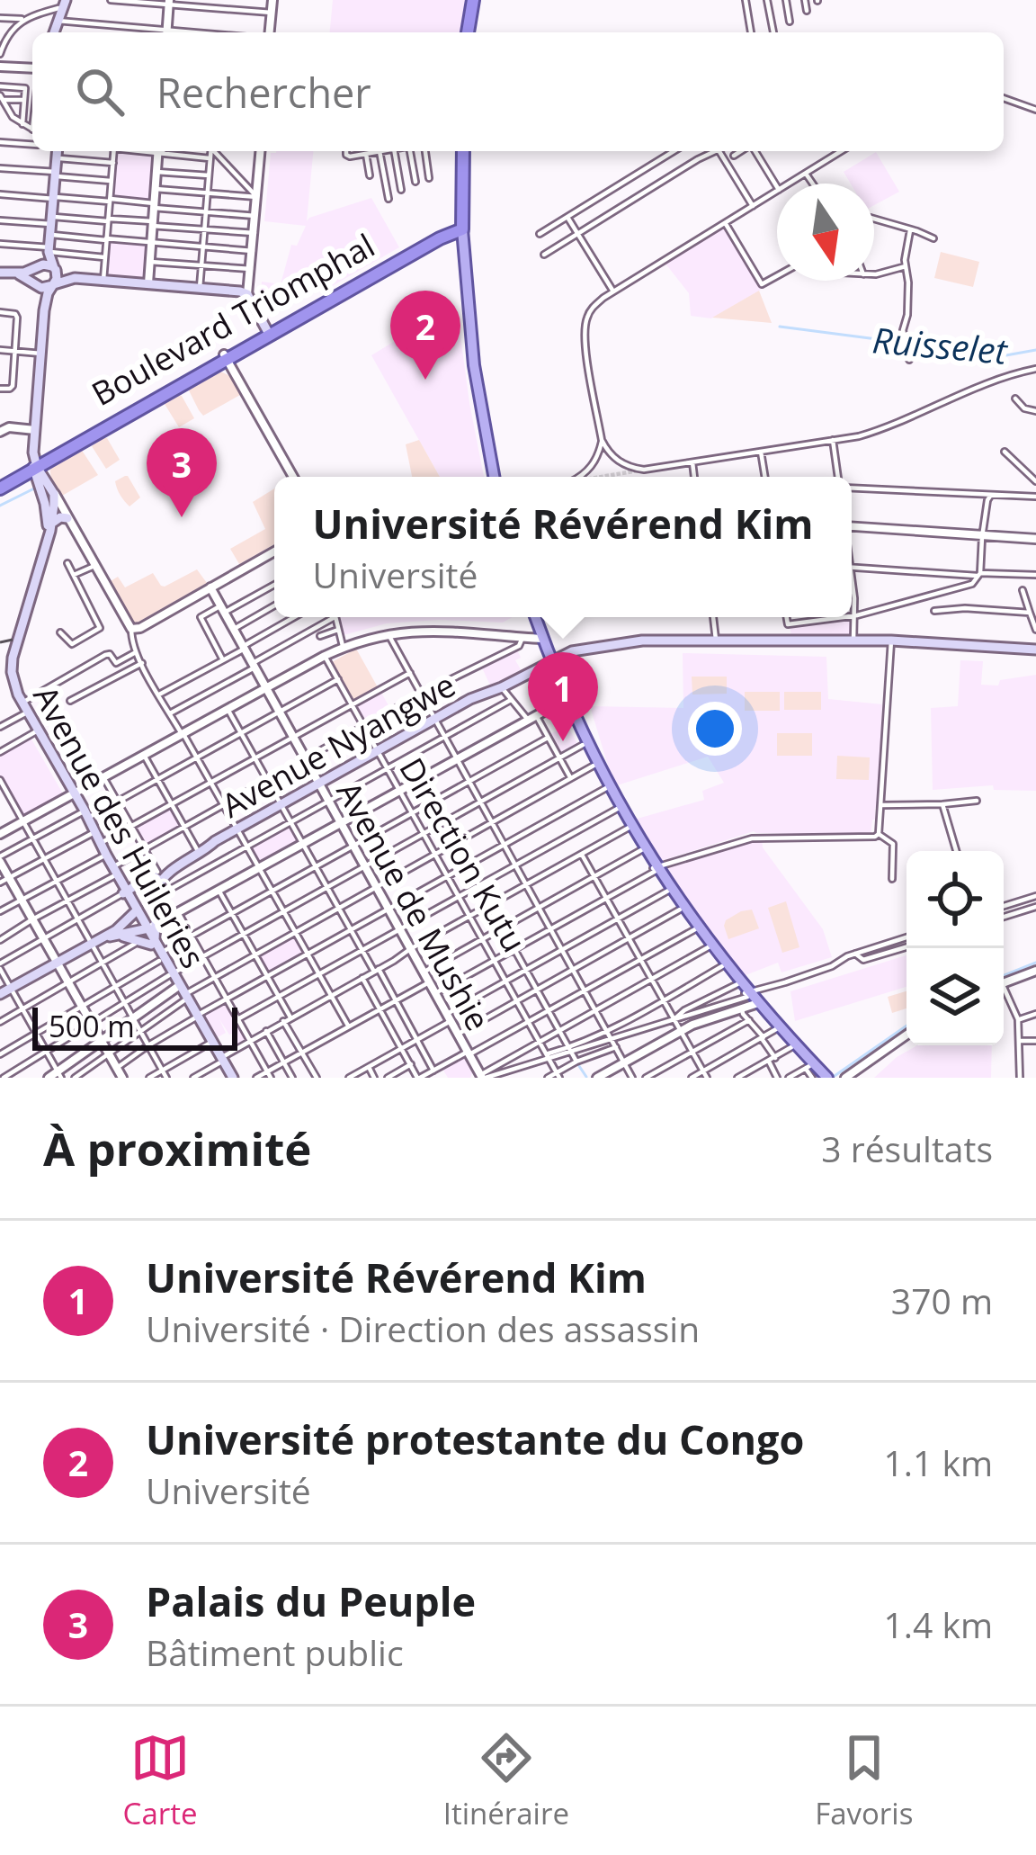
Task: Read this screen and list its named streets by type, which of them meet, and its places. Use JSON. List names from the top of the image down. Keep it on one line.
{"streets":{"highway":["Boulevard Triomphal"],"main road":["Avenue Nyangwe","Avenue des Huileries"],"street":["Direction Kutu","Avenue de Mushie"]},"crossings":[["Boulevard Triomphal","Avenue des Huileries"],["Avenue Nyangwe","Direction Kutu"],["Avenue Nyangwe","Avenue de Mushie"]],"water":["Ruisselet"],"scale_bar":"500 m","north":"bottom","page":{"search":"Rechercher","pins":["2","3","1"],"popup":["Université Révérend Kim","Université"],"scale":"500 m","heading":["À proximité","3 résultats"],"list":[{"mark":"1","name":"Université Révérend Kim","note":"Université · Direction des assassin","value":"370 m"},{"mark":"2","name":"Université protestante du Congo","note":"Université","value":"1.1 km"},{"mark":"3","name":"Palais du Peuple","note":"Bâtiment public","value":"1.4 km"}],"nav":["Carte","Itinéraire","Favoris"]}}
